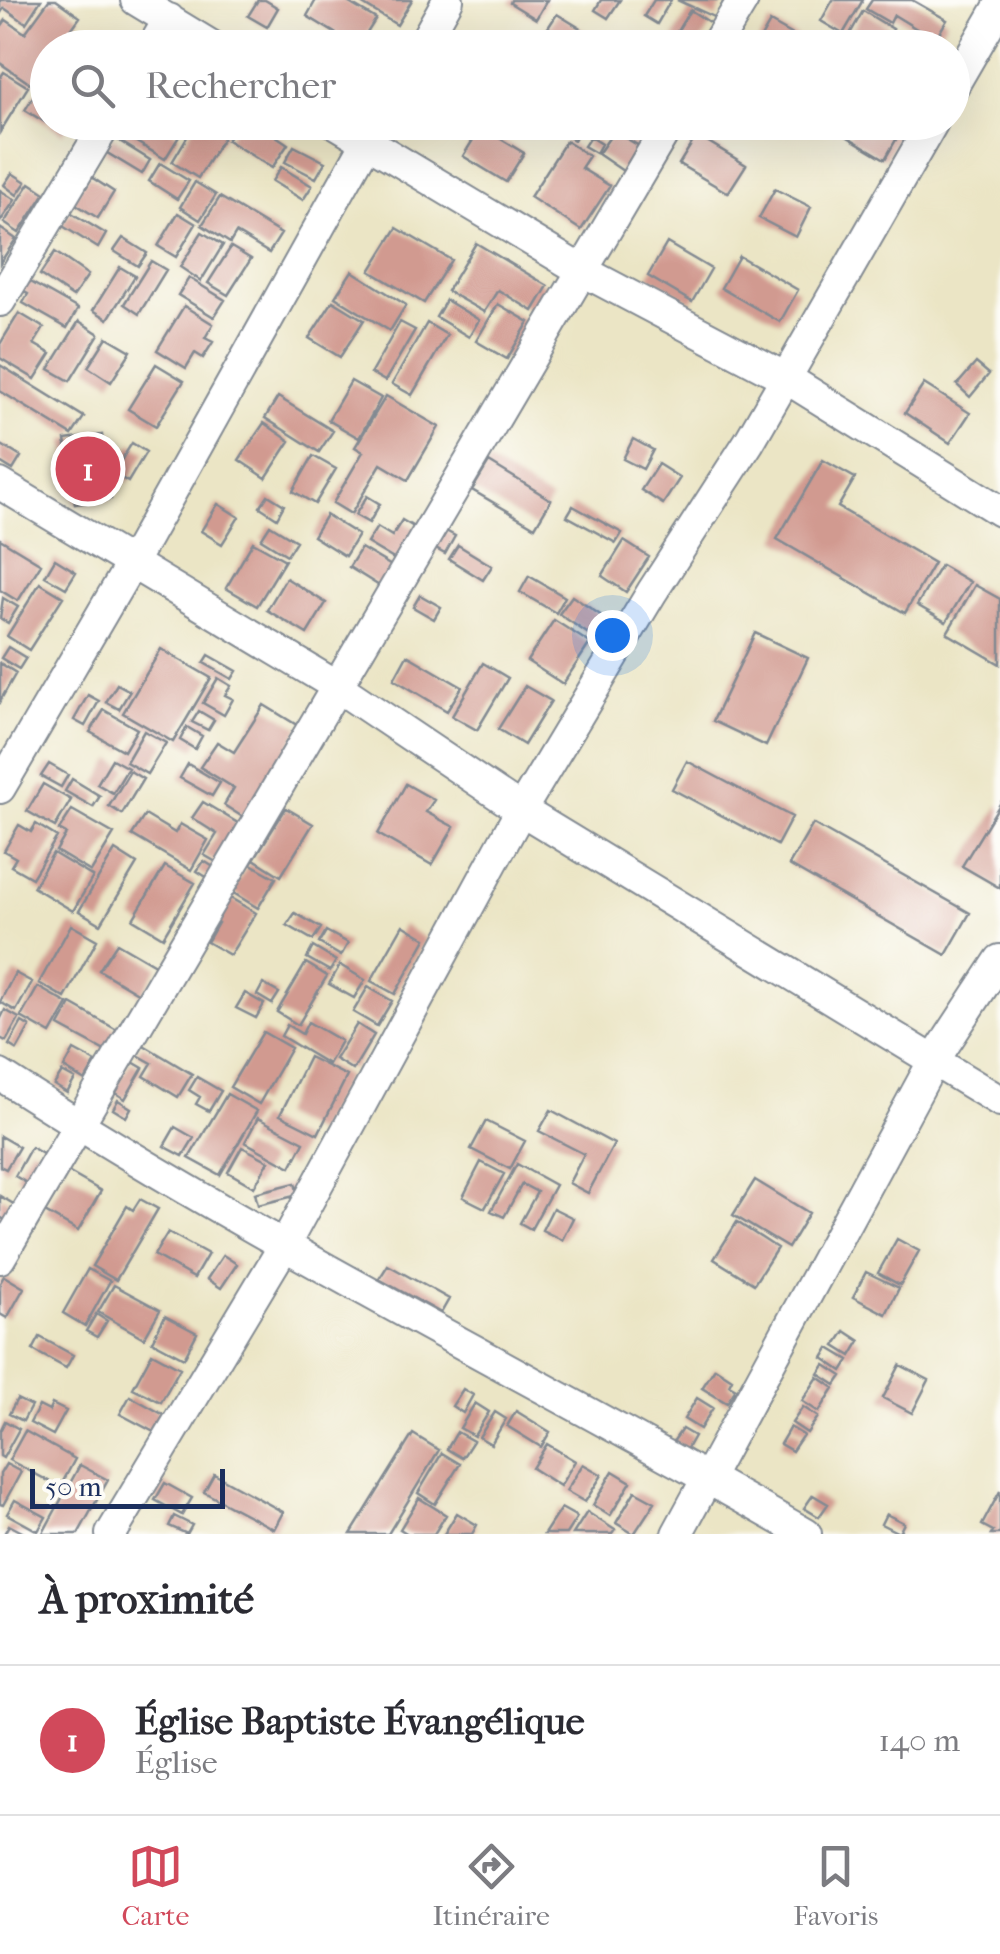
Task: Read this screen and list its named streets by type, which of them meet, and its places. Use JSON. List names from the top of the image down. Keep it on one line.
{"scale_bar":"50 m","page":{"search":"Rechercher","pins":"1","scale":"50 m","heading":"À proximité","list":[{"mark":"1","name":"Église Baptiste Évangélique","note":"Église","value":"140 m"}],"nav":["Carte","Itinéraire","Favoris"]}}
